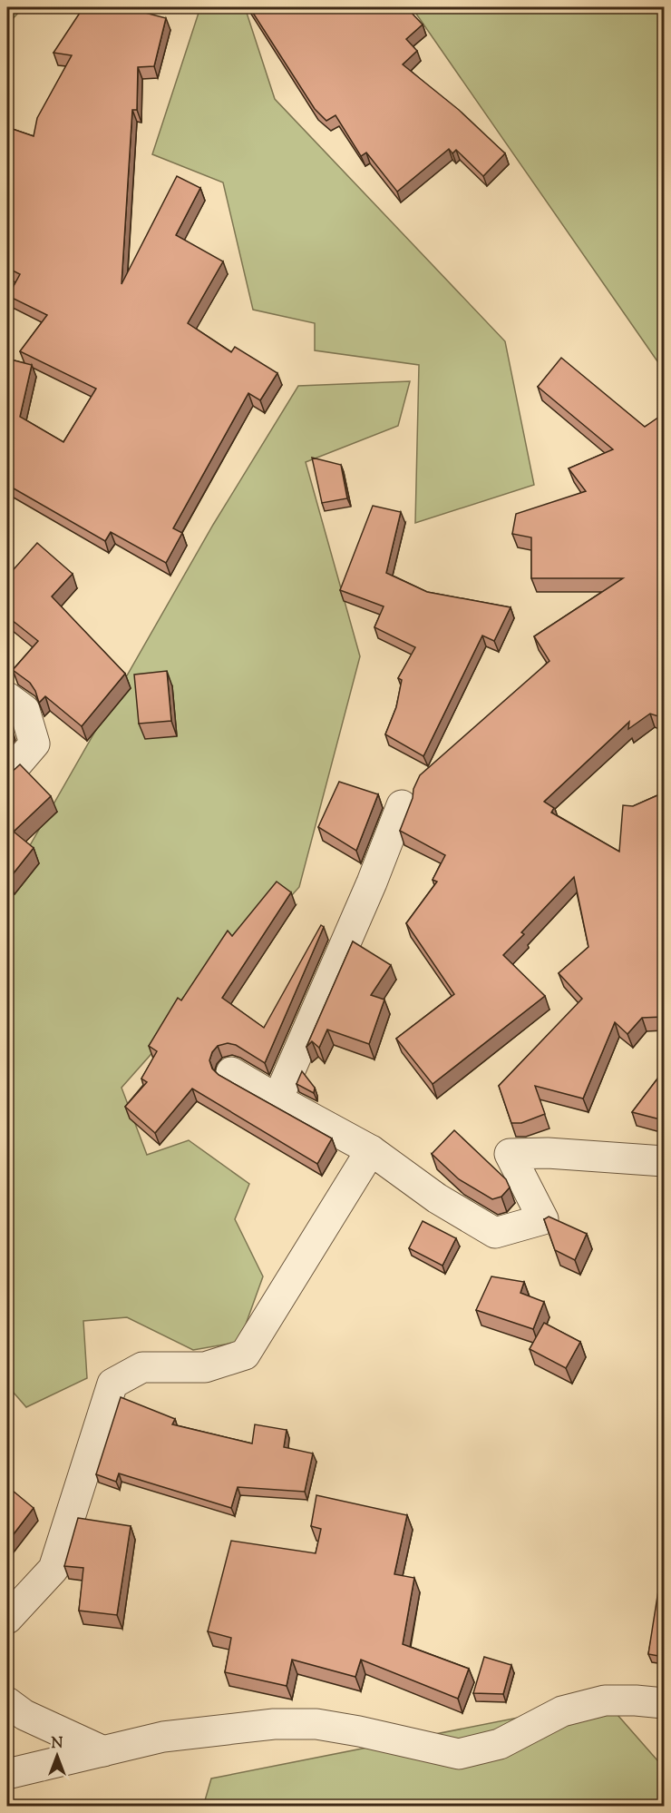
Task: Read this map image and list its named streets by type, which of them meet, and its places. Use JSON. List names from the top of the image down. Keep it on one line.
{"north":"top"}
